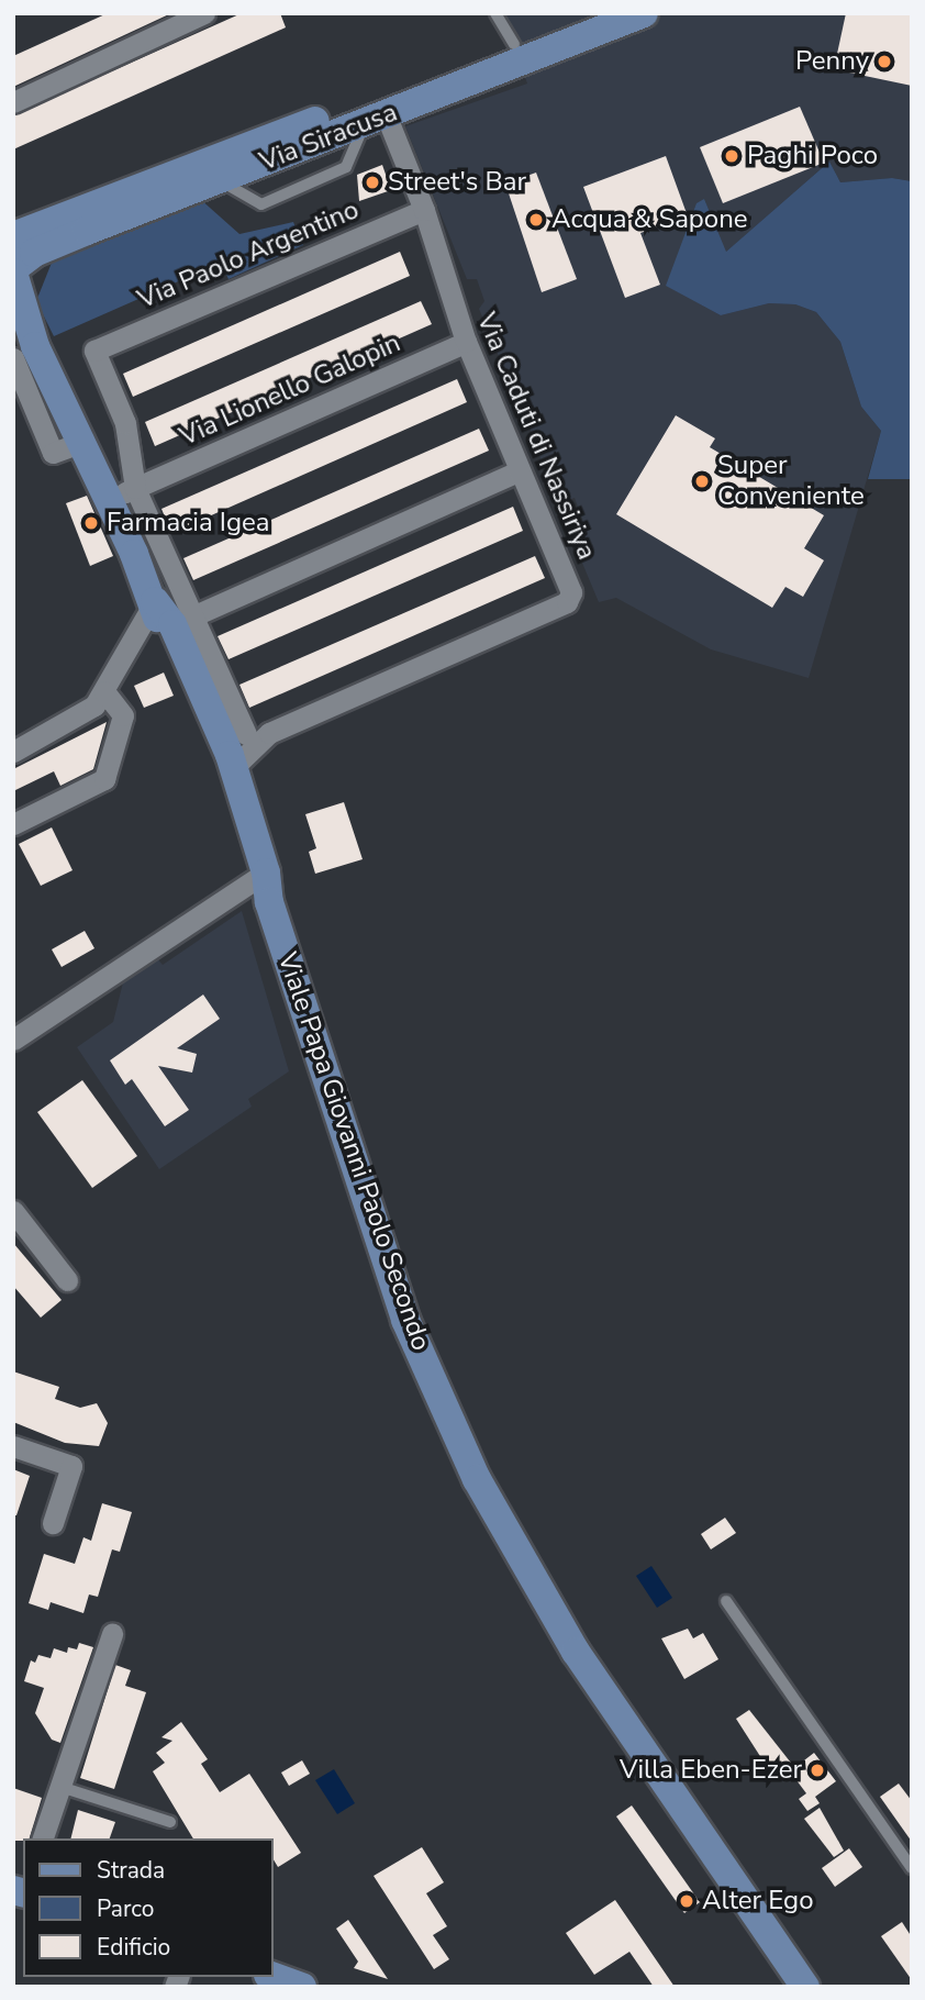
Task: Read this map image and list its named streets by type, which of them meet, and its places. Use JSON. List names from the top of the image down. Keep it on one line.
{"streets":{"street":["Via Siracusa","Via Paolo Argentino","Via Lionello Galopin","Via Caduti di Nassiriya","Viale Papa Giovanni Paolo Secondo"]},"crossings":[["Via Siracusa","Via Caduti di Nassiriya"],["Via Paolo Argentino","Via Lionello Galopin"],["Via Paolo Argentino","Via Caduti di Nassiriya"],["Via Lionello Galopin","Via Caduti di Nassiriya"]],"places":["Penny","Paghi Poco","Street's Bar","Acqua & Sapone","Super Conveniente","Farmacia Igea","Villa Eben-Ezer","Alter Ego"],"legend":["Strada","Parco","Edificio"]}
